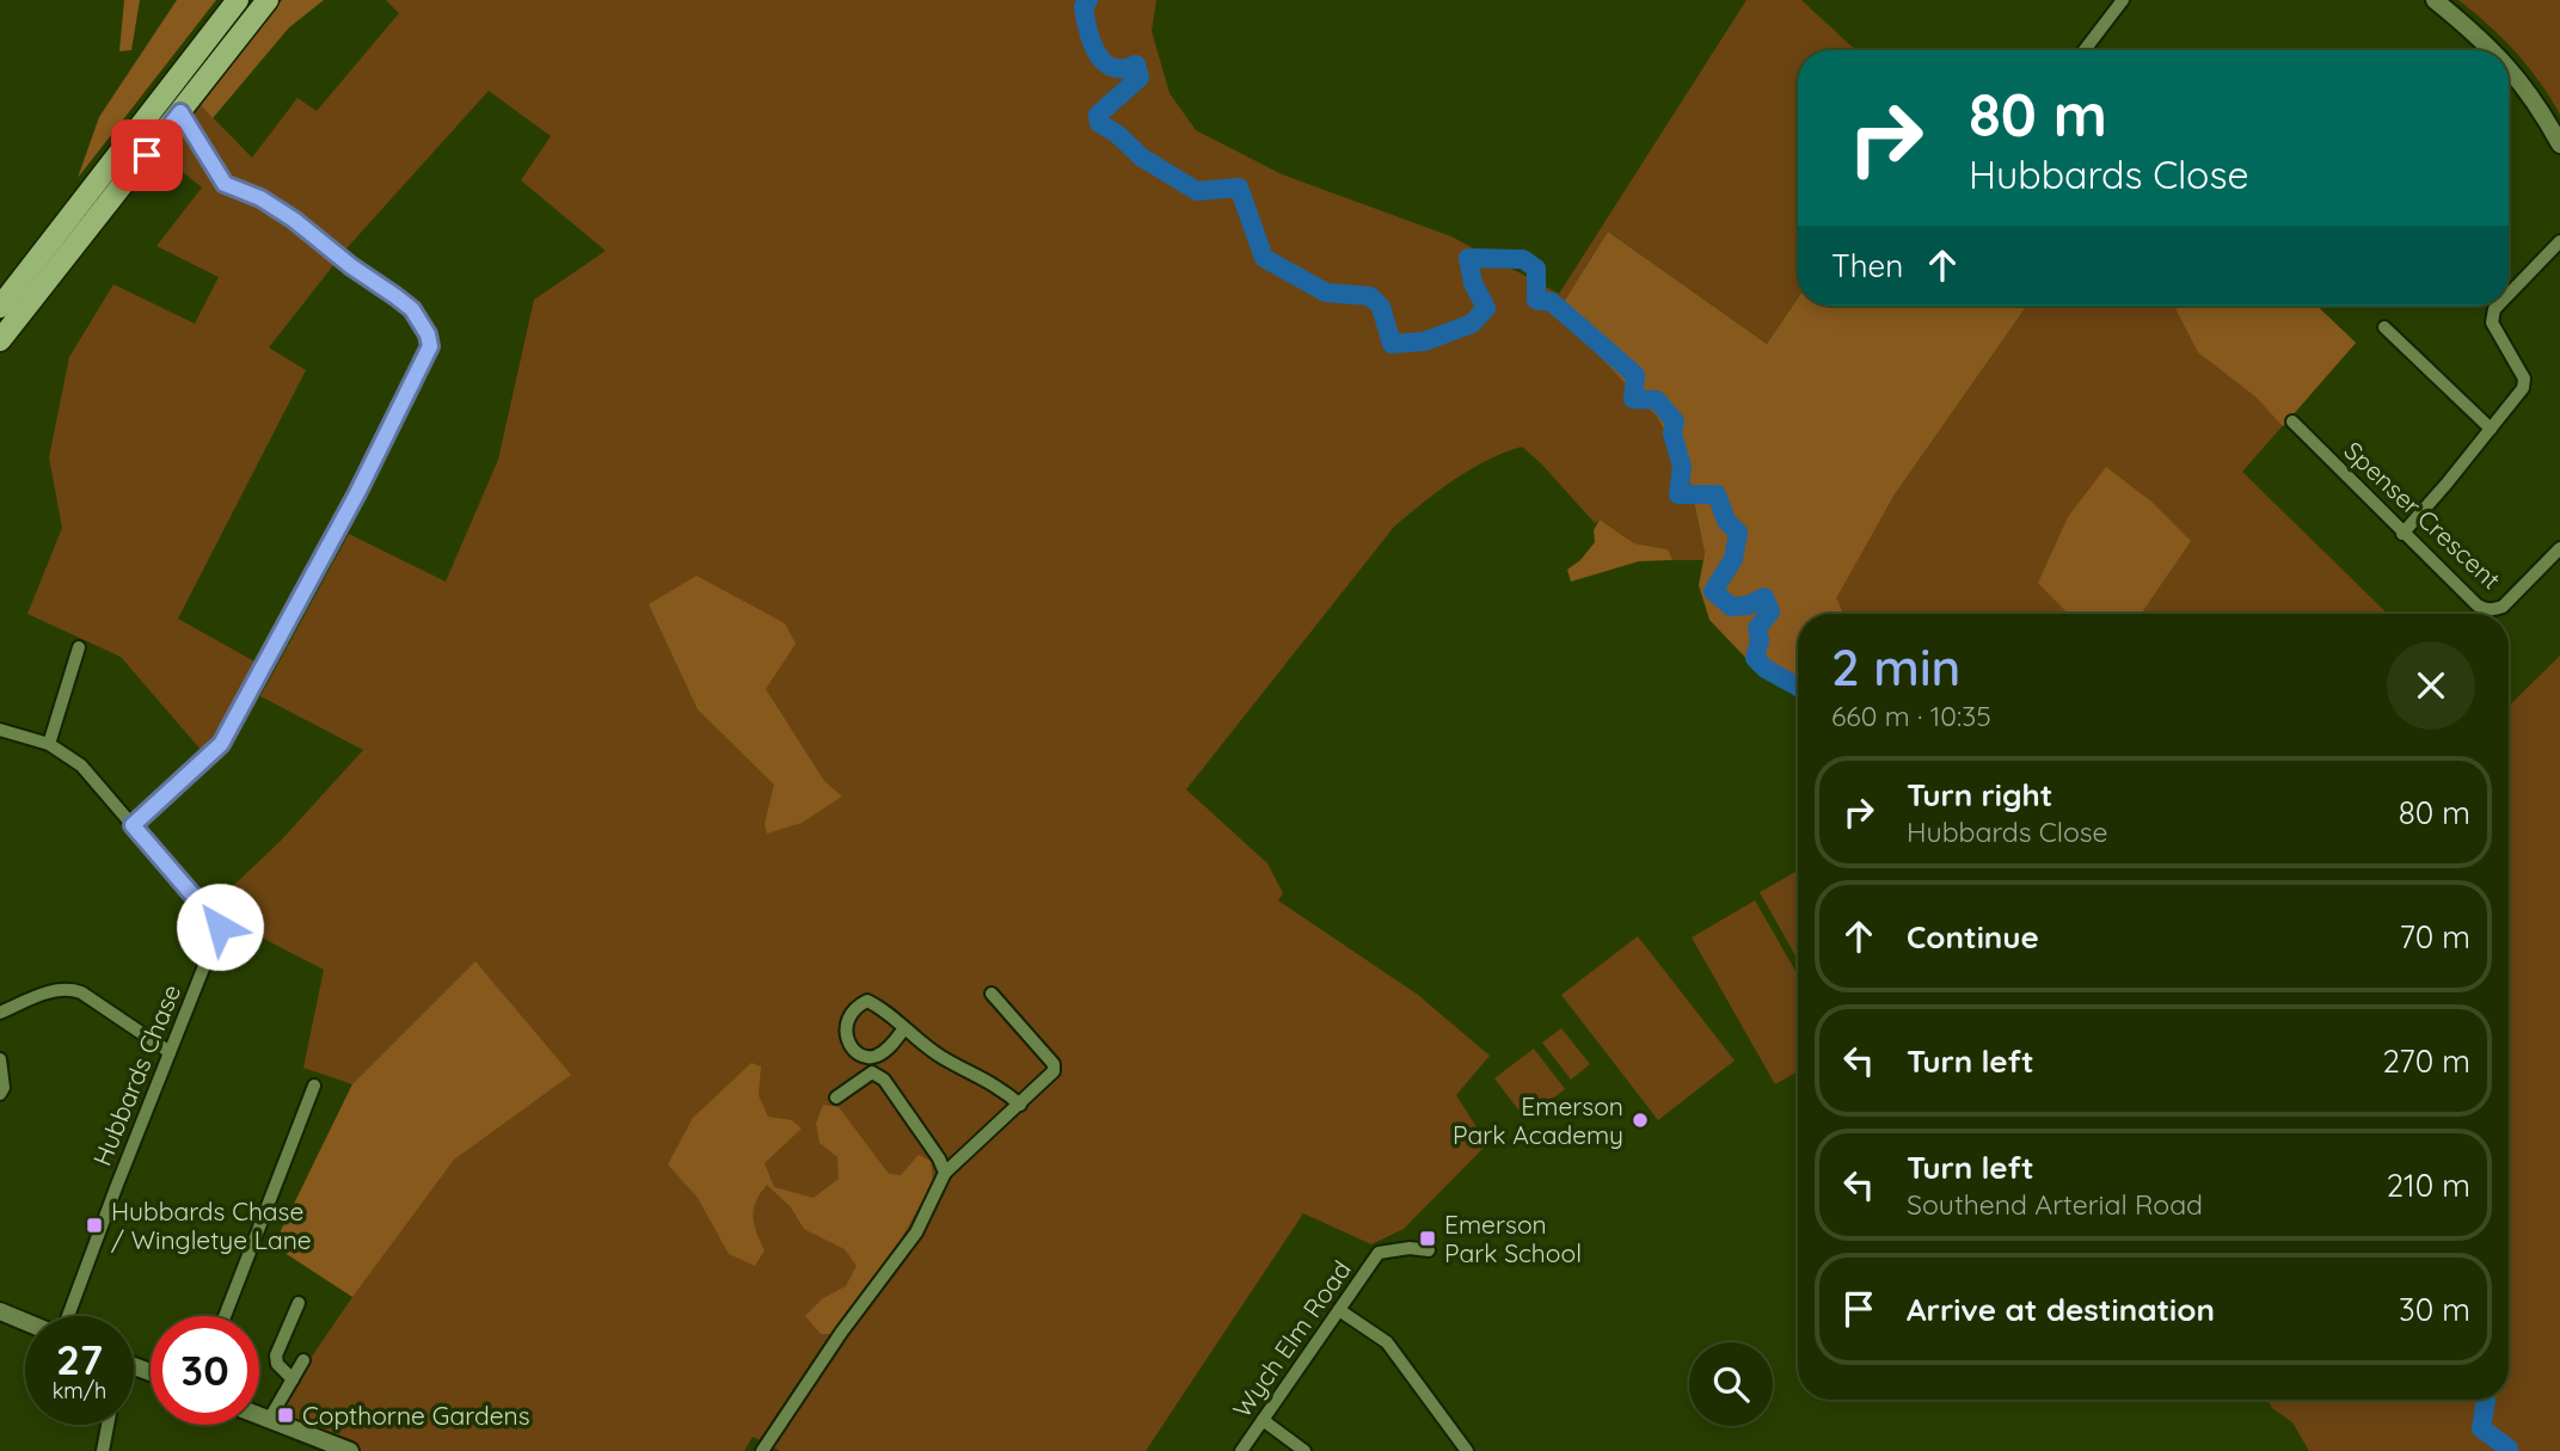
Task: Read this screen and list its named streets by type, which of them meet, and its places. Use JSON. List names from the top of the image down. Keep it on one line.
{"streets":{"street":["Spenser Crescent","Hubbards Chase","Wych Elm Road"]},"places":{"other":["Emerson Park Academy"],"transit":["Hubbards Chase / Wingletye Lane","Emerson Park School","Copthorne Gardens"]},"page":{"turn":["80 m","Hubbards Close"],"then":"Then","heading":["2 min","660 m · 10:35"],"list":[{"name":"Turn right","note":"Hubbards Close","value":"80 m"},{"name":"Continue","value":"70 m"},{"name":"Turn left","value":"270 m"},{"name":"Turn left","note":"Southend Arterial Road","value":"210 m"},{"name":"Arrive at destination","value":"30 m"}],"speed":"27 km/h","limit":"30"}}
